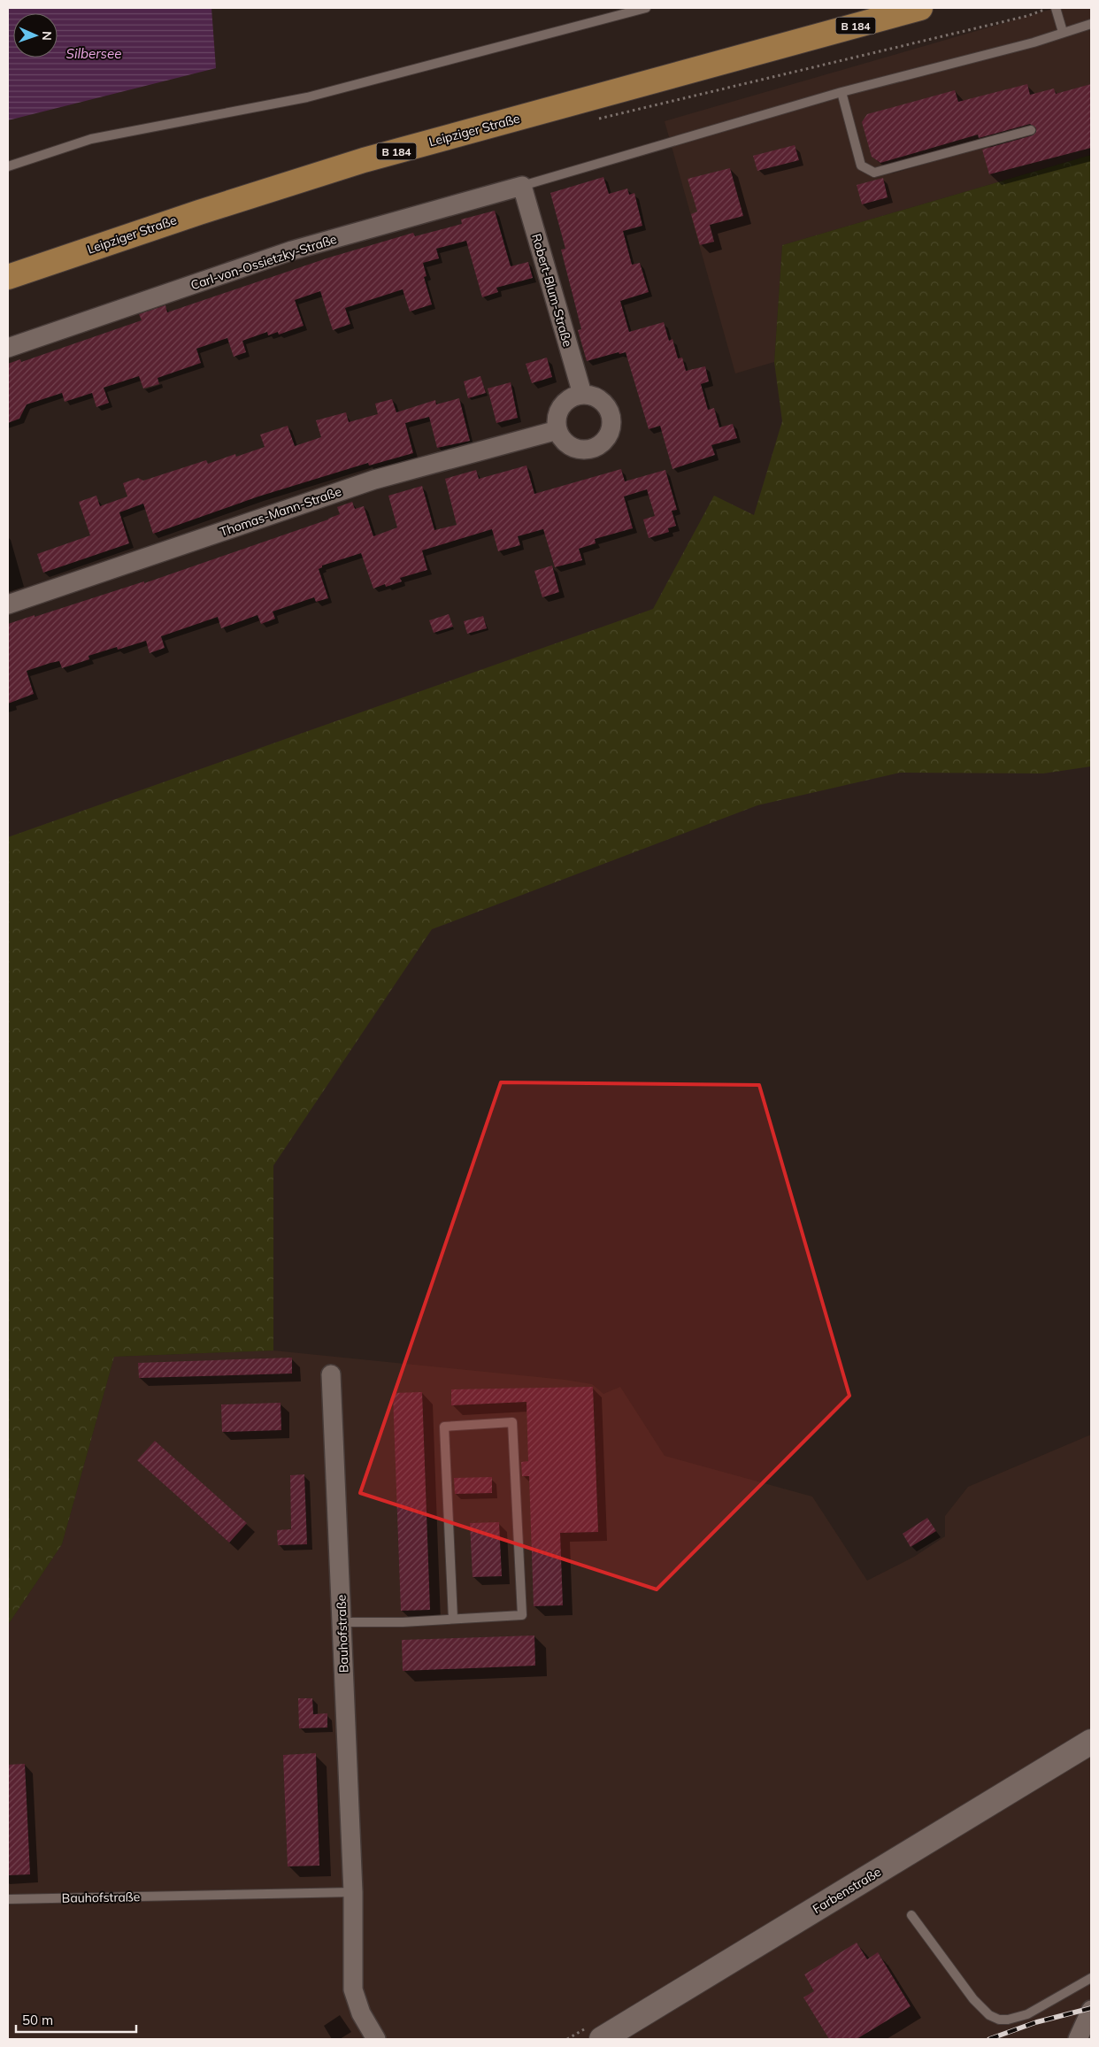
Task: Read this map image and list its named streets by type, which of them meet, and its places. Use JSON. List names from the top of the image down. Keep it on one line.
{"streets":{"main road":["B 184","Leipziger Straße"],"street":["Carl-von-Ossietzky-Straße","Robert-Blum-Straße","Thomas-Mann-Straße","Bauhofstraße","Farbenstraße"]},"crossings":[["Carl-von-Ossietzky-Straße","Robert-Blum-Straße"],["Robert-Blum-Straße","Thomas-Mann-Straße"]],"water":["Silbersee"],"scale_bar":"50 m","north":"right"}
